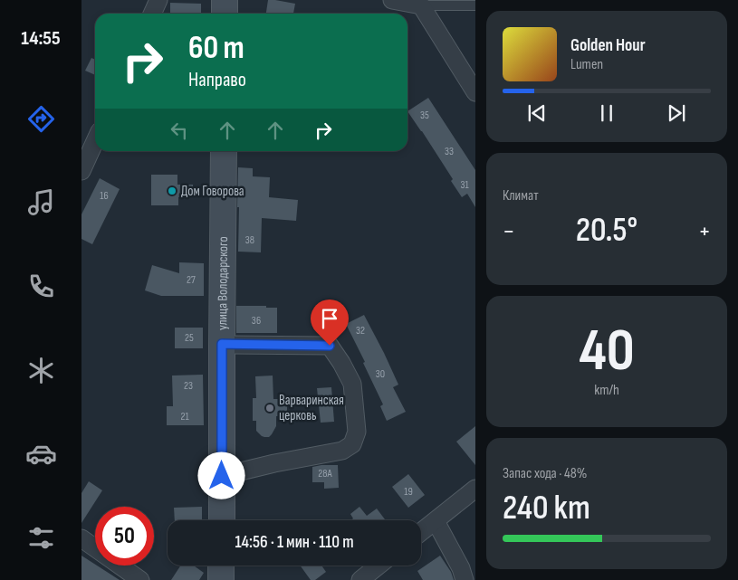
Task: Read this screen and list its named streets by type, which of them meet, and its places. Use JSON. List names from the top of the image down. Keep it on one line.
{"streets":{"main road":["улица Володарского"]},"places":["Дом Говорова","Варваринская церковь"],"house_numbers":["35","33","31","16","38","27","36","32","25","30","23","21","28А","19"],"page":{"tabs":"14:55","turn":["60 m","Направо"],"song":["Golden Hour","Lumen"],"tile":["Климат",["40","km/h"],["Запас хода · 48%","240 km"]],"heat":["−","20.5°","+"],"limit":"50","trip":"14:56 · 1 мин · 110 m"}}
